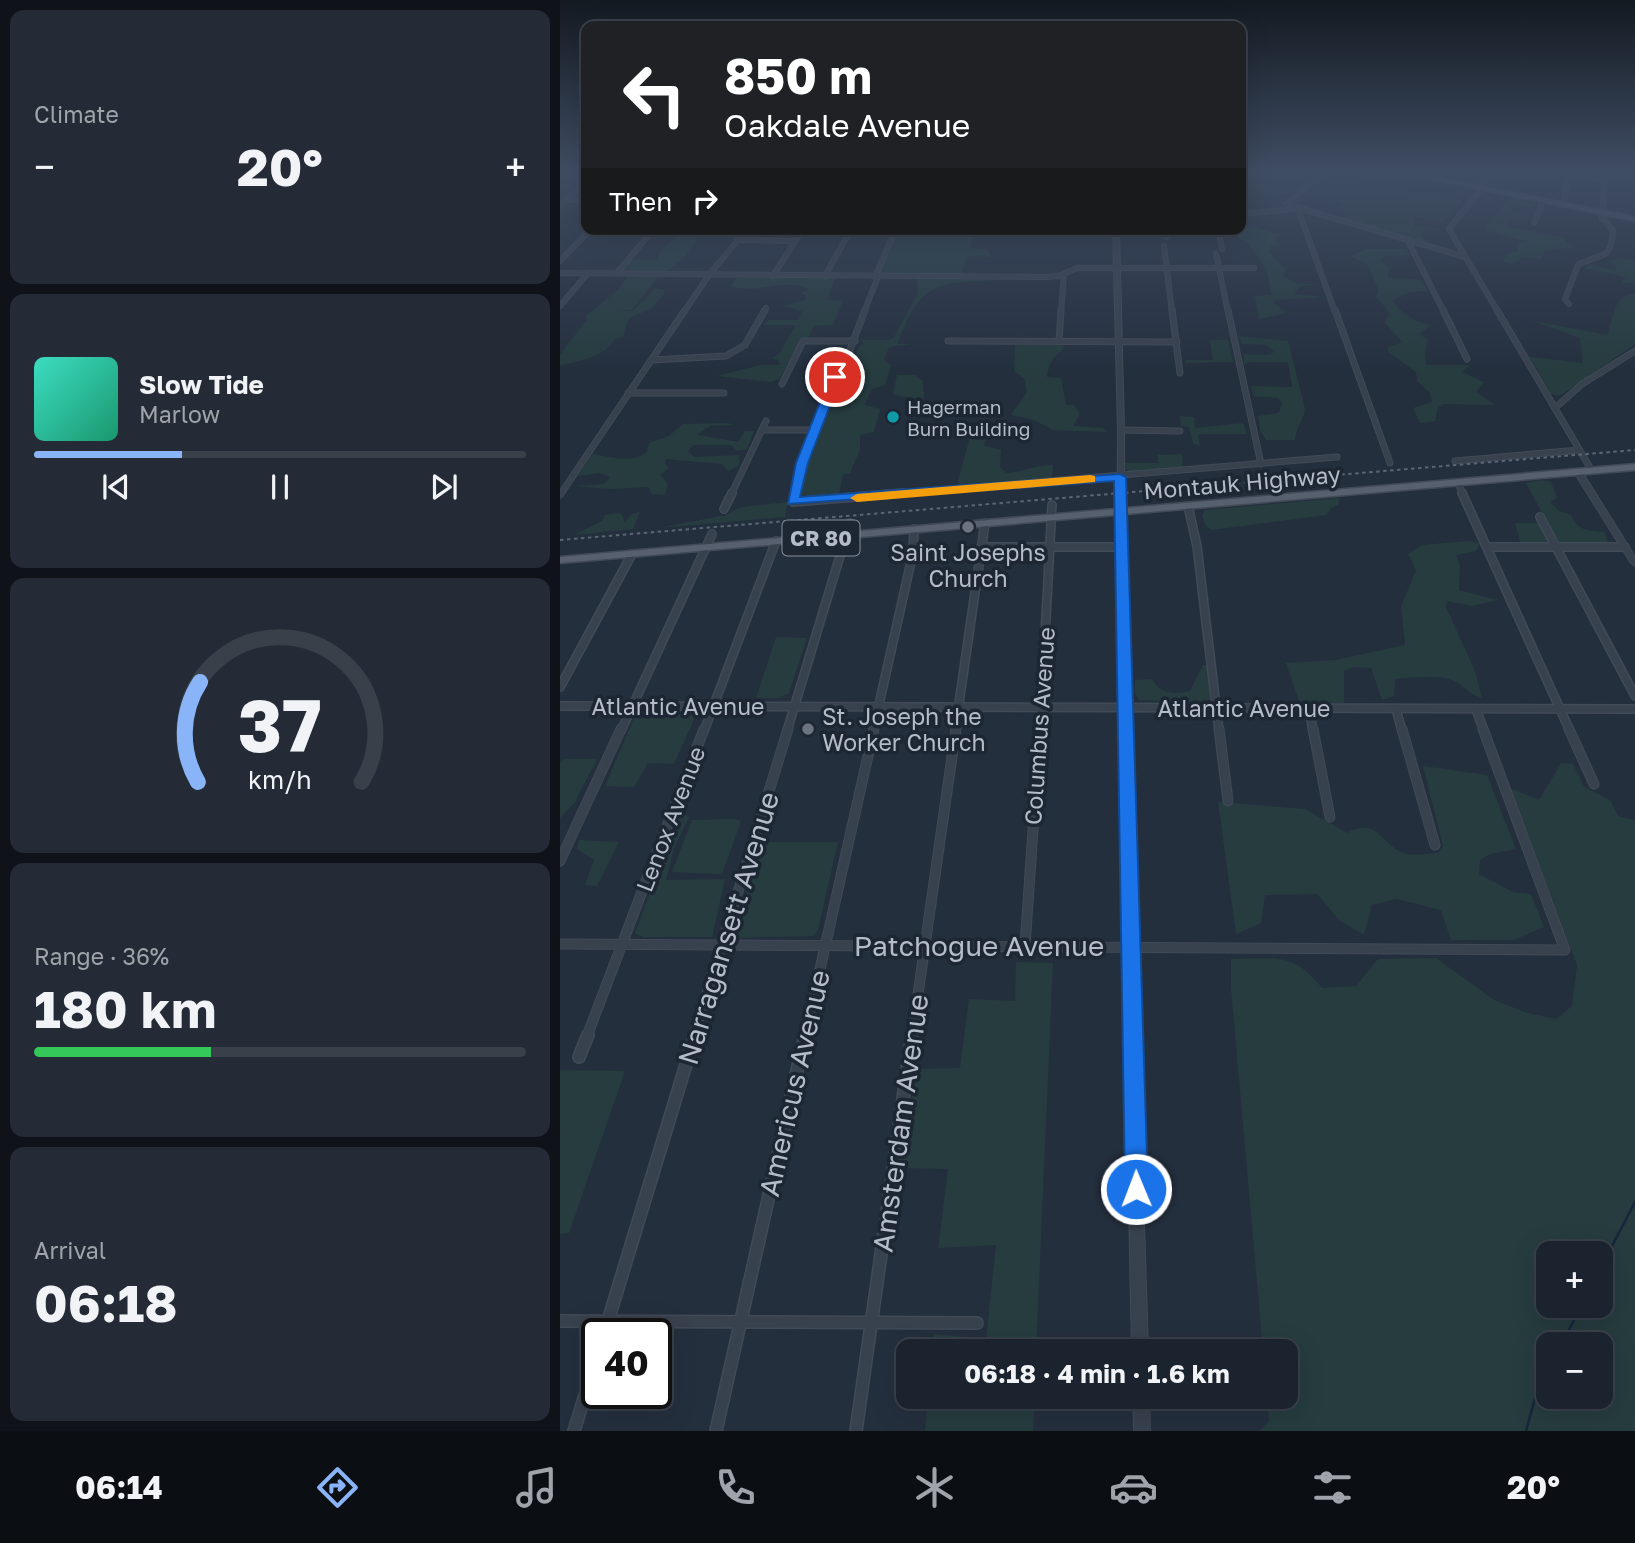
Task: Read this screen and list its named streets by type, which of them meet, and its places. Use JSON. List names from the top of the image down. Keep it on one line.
{"streets":{"main road":["Montauk Highway","CR 80"],"street":["Atlantic Avenue","Columbus Avenue","Lenox Avenue","Narragansett Avenue","Patchogue Avenue","Americus Avenue","Amsterdam Avenue"]},"crossings":[["Montauk Highway","Columbus Avenue"],["Montauk Highway","Lenox Avenue"],["Montauk Highway","Narragansett Avenue"],["Montauk Highway","Americus Avenue"],["Montauk Highway","Amsterdam Avenue"],["Atlantic Avenue","Columbus Avenue"],["Atlantic Avenue","Lenox Avenue"],["Atlantic Avenue","Narragansett Avenue"],["Atlantic Avenue","Patchogue Avenue"],["Atlantic Avenue","Americus Avenue"],["Atlantic Avenue","Amsterdam Avenue"],["Columbus Avenue","Patchogue Avenue"],["Lenox Avenue","Patchogue Avenue"],["Narragansett Avenue","Patchogue Avenue"],["Patchogue Avenue","Americus Avenue"],["Patchogue Avenue","Amsterdam Avenue"]],"places":["Hagerman Burn Building","Saint Josephs Church","St. Joseph the Worker Church"],"page":{"tile":["Climate",["Range · 36%","180 km"],["Arrival","06:18"]],"turn":["850 m","Oakdale Avenue"],"heat":["−","20°","+"],"then":"Then","song":["Slow Tide","Marlow"],"map_buttons":["+","−"],"limit":"40","trip":"06:18 · 4 min · 1.6 km","tabs":["06:14","20°"],"gauge":["37","km/h"]}}
